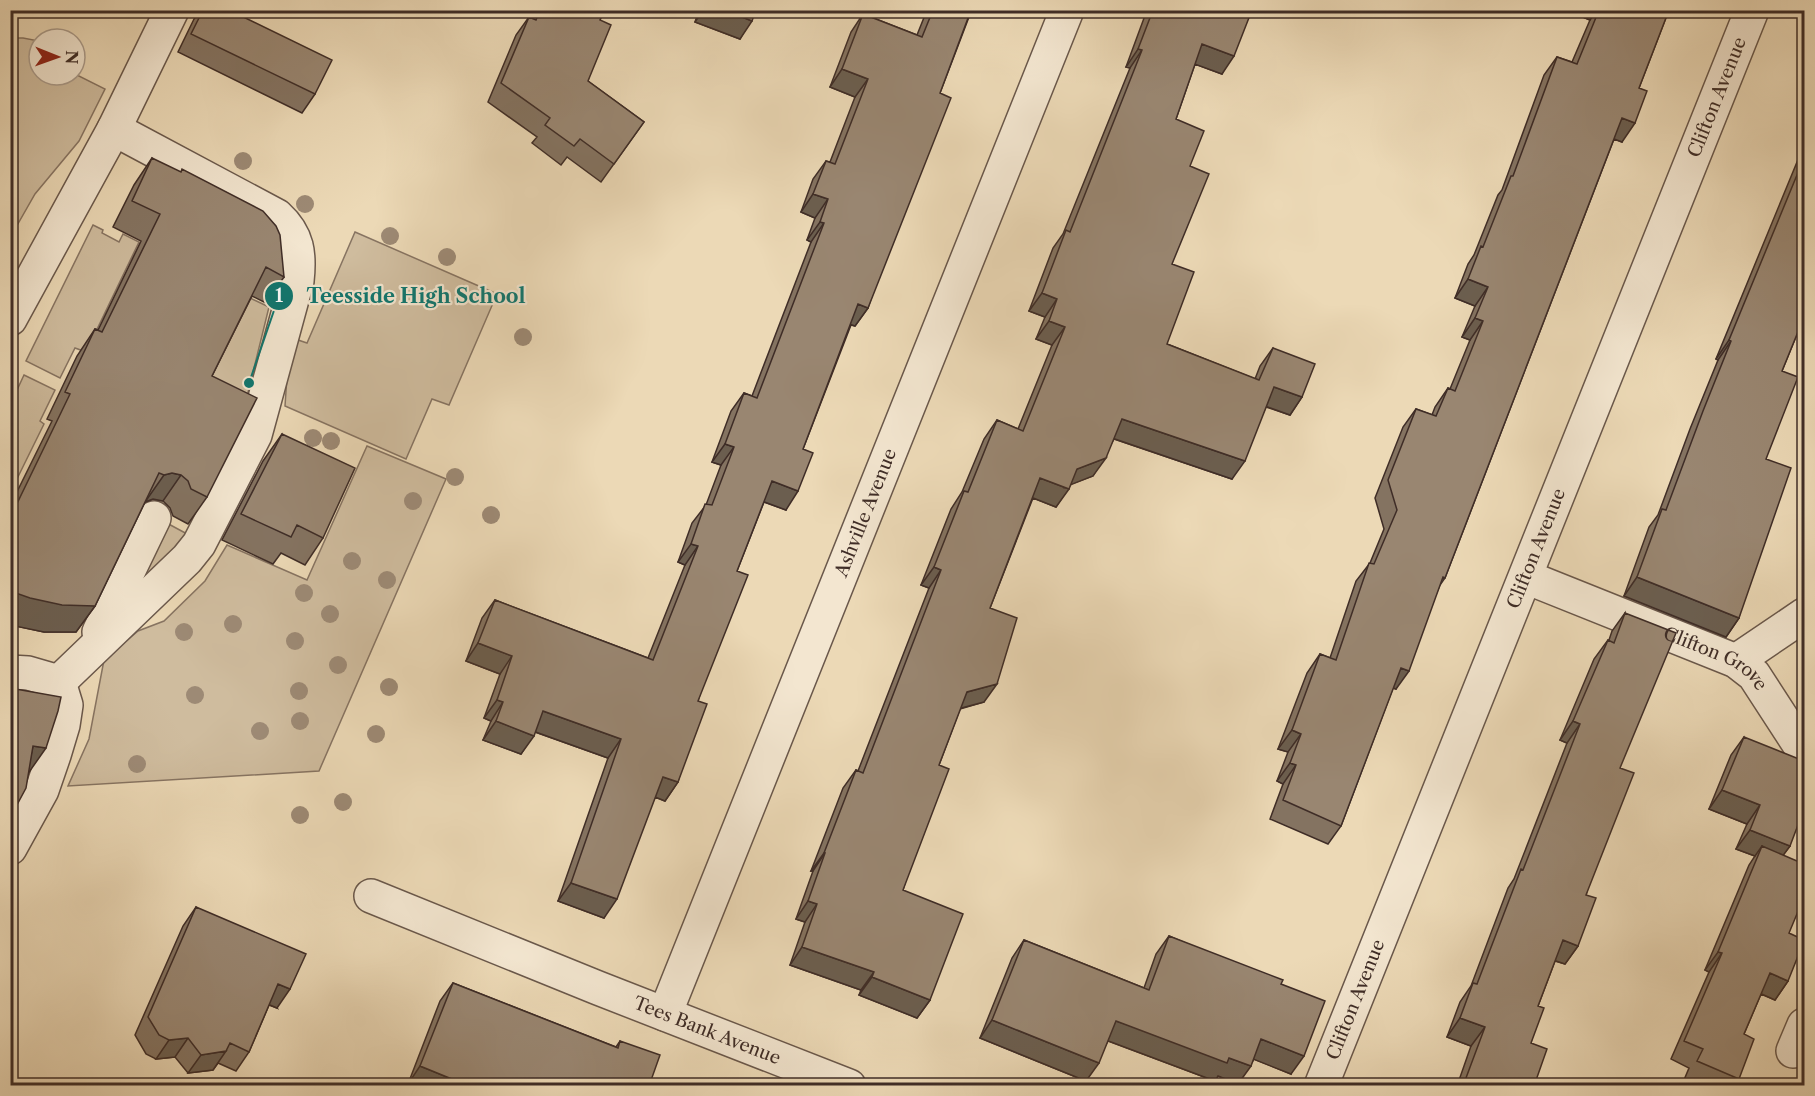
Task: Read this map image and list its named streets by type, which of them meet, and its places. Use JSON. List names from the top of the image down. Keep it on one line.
{"streets":{"street":["Clifton Avenue","Ashville Avenue","Clifton Grove","Tees Bank Avenue"]},"crossings":[["Clifton Avenue","Clifton Grove"],["Ashville Avenue","Tees Bank Avenue"]],"places":["Teesside High School"],"north":"right"}
